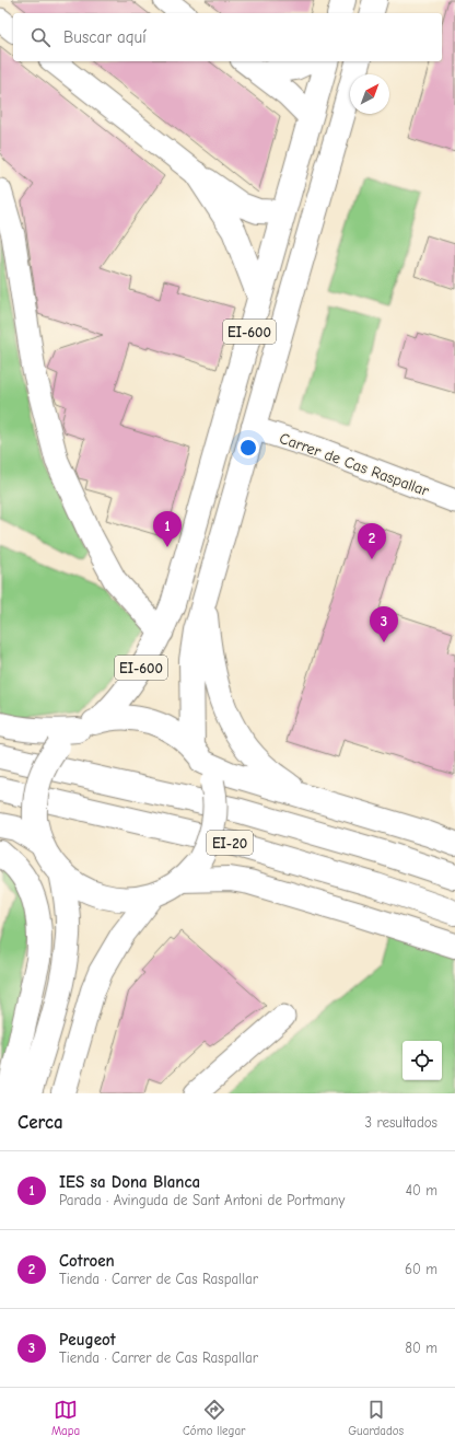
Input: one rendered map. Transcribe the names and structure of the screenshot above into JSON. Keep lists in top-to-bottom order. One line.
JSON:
{"streets":{"main road":["EI-600","EI-20"],"street":["Carrer de Cas Raspallar"]},"crossings":[["EI-600","Carrer de Cas Raspallar"]],"north":"top right","page":{"search":"Buscar aquí","pins":["1","2","3"],"heading":["Cerca","3 resultados"],"list":[{"mark":"1","name":"IES sa Dona Blanca","note":"Parada · Avinguda de Sant Antoni de Portmany","value":"40 m"},{"mark":"2","name":"Cotroen","note":"Tienda · Carrer de Cas Raspallar","value":"60 m"},{"mark":"3","name":"Peugeot","note":"Tienda · Carrer de Cas Raspallar","value":"80 m"}],"nav":["Mapa","Cómo llegar","Guardados"]}}
